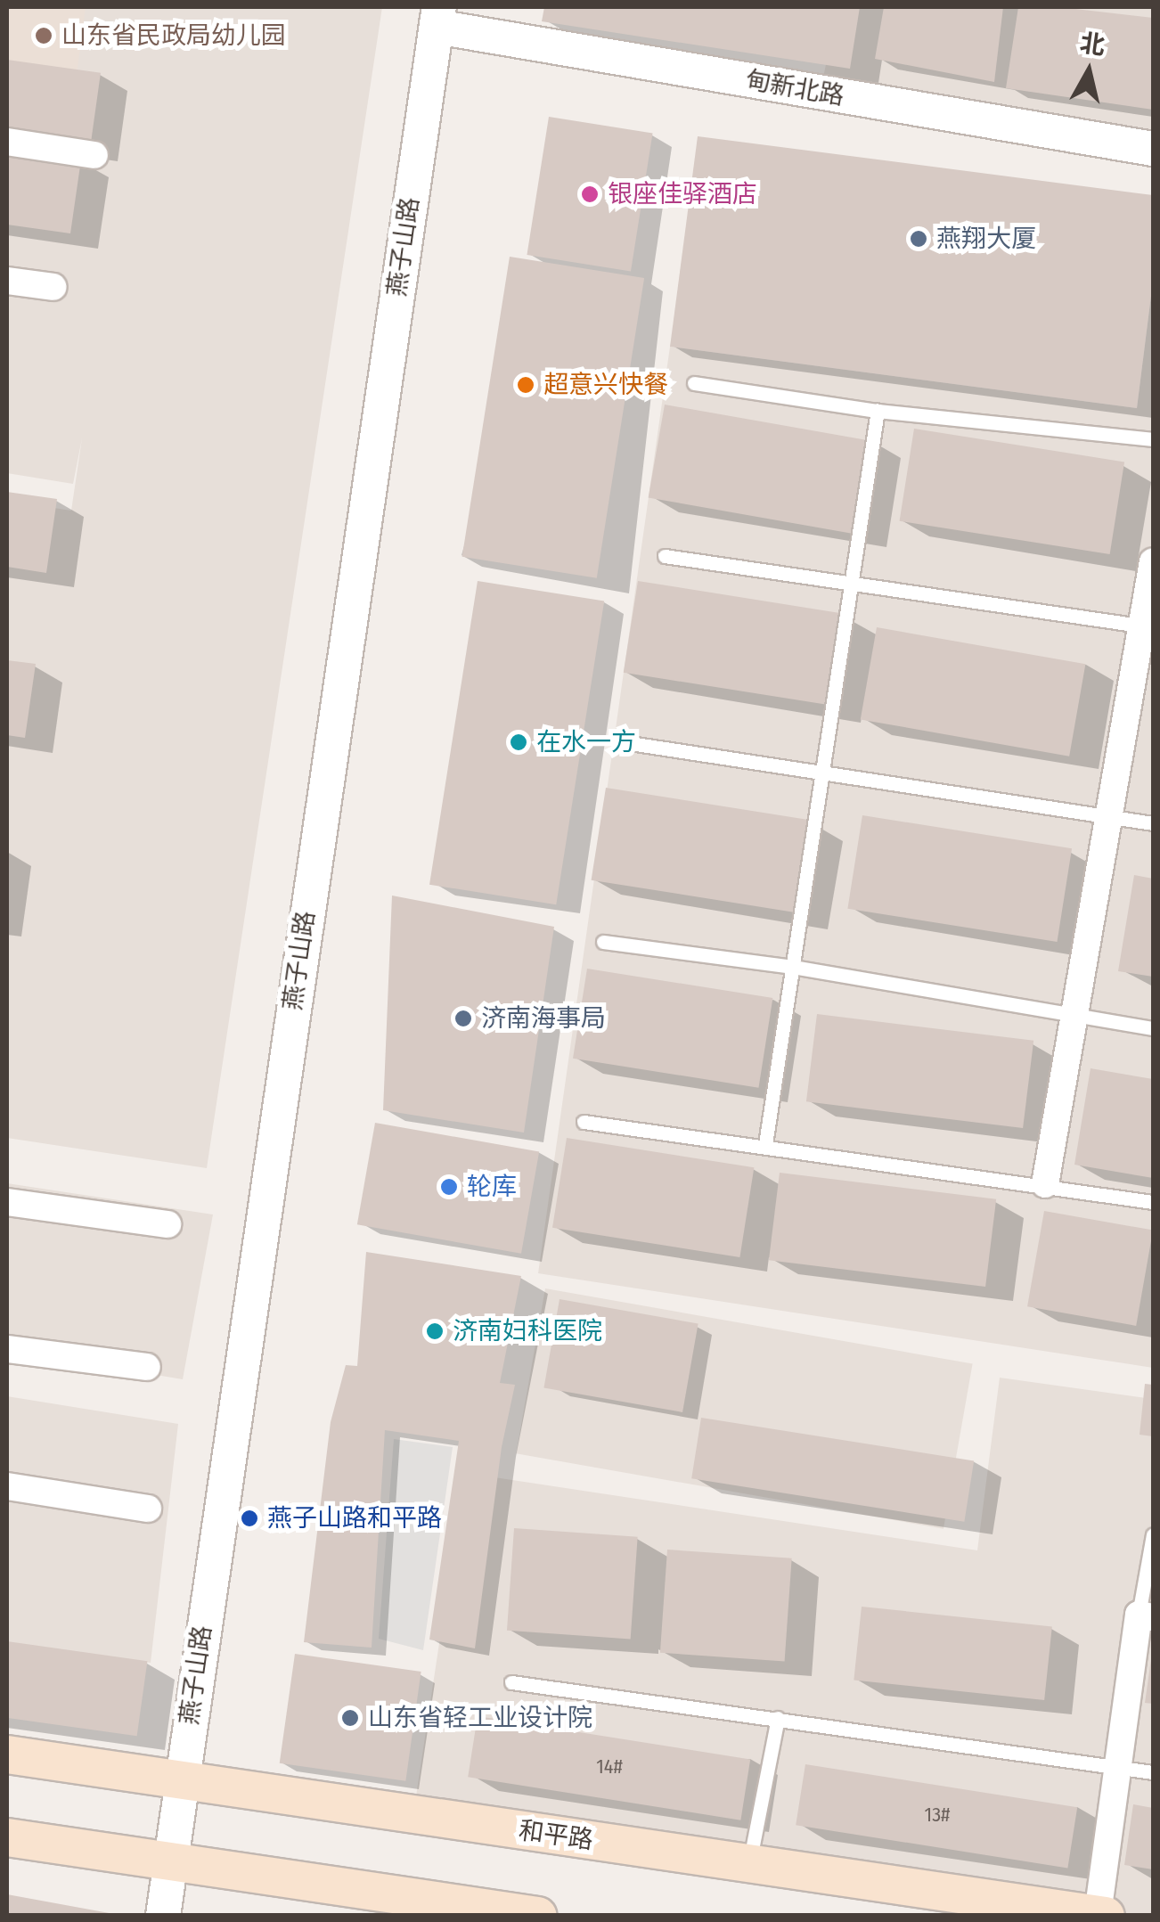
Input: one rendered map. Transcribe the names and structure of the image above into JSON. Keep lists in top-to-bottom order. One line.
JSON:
{"streets":{"main road":["和平路"],"street":["甸新北路","燕子山路"]},"crossings":[["甸新北路","燕子山路"],["燕子山路","和平路"]],"places":["山东省民政局幼儿园","银座佳驿酒店","燕翔大厦","超意兴快餐","在水一方","济南海事局","轮库","济南妇科医院","燕子山路和平路","山东省轻工业设计院"],"house_numbers":["14#","13#"],"north":"top"}
